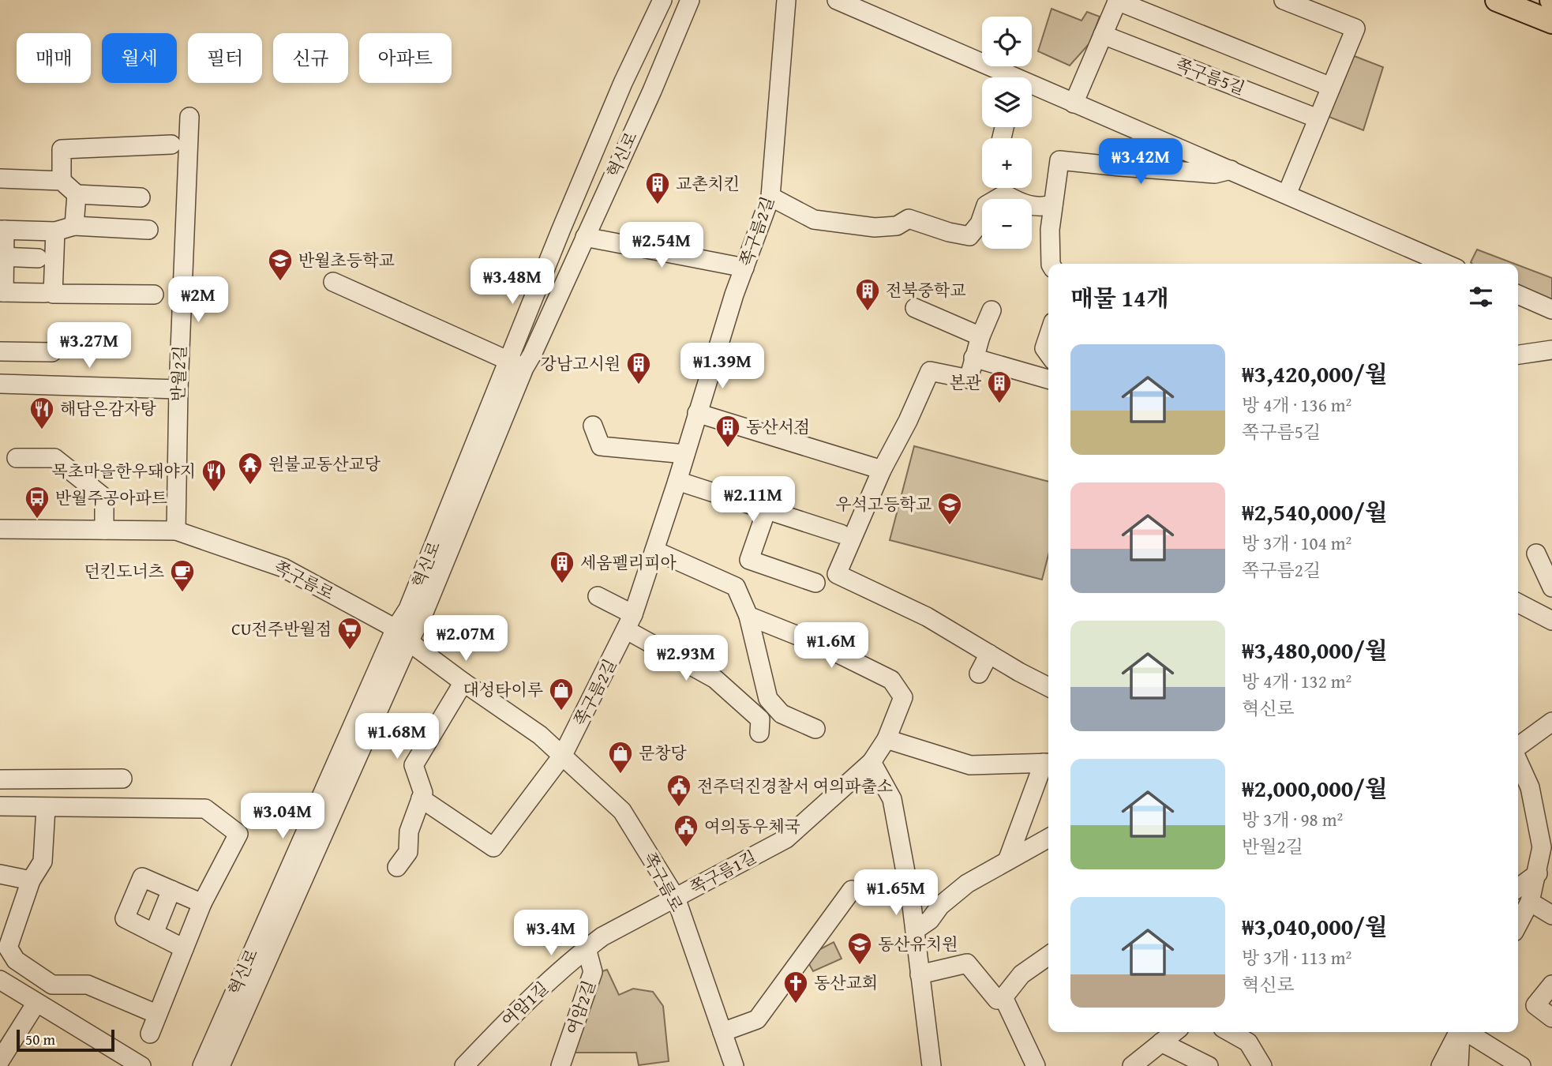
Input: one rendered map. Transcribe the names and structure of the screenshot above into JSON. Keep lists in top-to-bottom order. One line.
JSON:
{"streets":{"street":["쪽구름5길","혁신로","쪽구름2길","반월2길","쪽구름로","쪽구름1길","여암1길","여암2길"]},"crossings":[["혁신로","쪽구름로"],["쪽구름2길","쪽구름로"],["반월2길","쪽구름로"],["쪽구름로","쪽구름1길"],["쪽구름로","여암1길"],["쪽구름1길","여암1길"],["여암1길","여암2길"]],"places":{"building":["교촌치킨","전북중학교","강남고시원","본관","동산서점","세움펠리피아"],"school or university":["반월초등학교","우석고등학교","동산유치원"],"restaurant":["해담은감자탕","목초마을한우돼야지"],"temple":["원불교동산교당"],"bus stop":["반월주공아파트"],"cafe":["던킨도너츠"],"supermarket":["CU전주반월점"],"shop":["대성타이루","문창당"],"public building":["전주덕진경찰서 여의파출소","여의동우체국"],"church":["동산교회"]},"scale_bar":"50 m","page":{"map_buttons":["+","−"],"chip":["매매","월세","필터","신규","아파트"],"price":["₩3.42M","₩2.54M","₩3.48M","₩2M","₩3.27M","₩1.39M","₩2.11M","₩2.07M","₩1.6M","₩2.93M","₩1.68M","₩3.04M","₩1.65M","₩3.4M"],"heading":"매물 14개","list":[{"name":"₩3,420,000/월","note":"방 4개 · 136 m² · 쪽구름5길"},{"name":"₩2,540,000/월","note":"방 3개 · 104 m² · 쪽구름2길"},{"name":"₩3,480,000/월","note":"방 4개 · 132 m² · 혁신로"},{"name":"₩2,000,000/월","note":"방 3개 · 98 m² · 반월2길"},{"name":"₩3,040,000/월","note":"방 3개 · 113 m² · 혁신로"}],"scale":"50 m"}}
